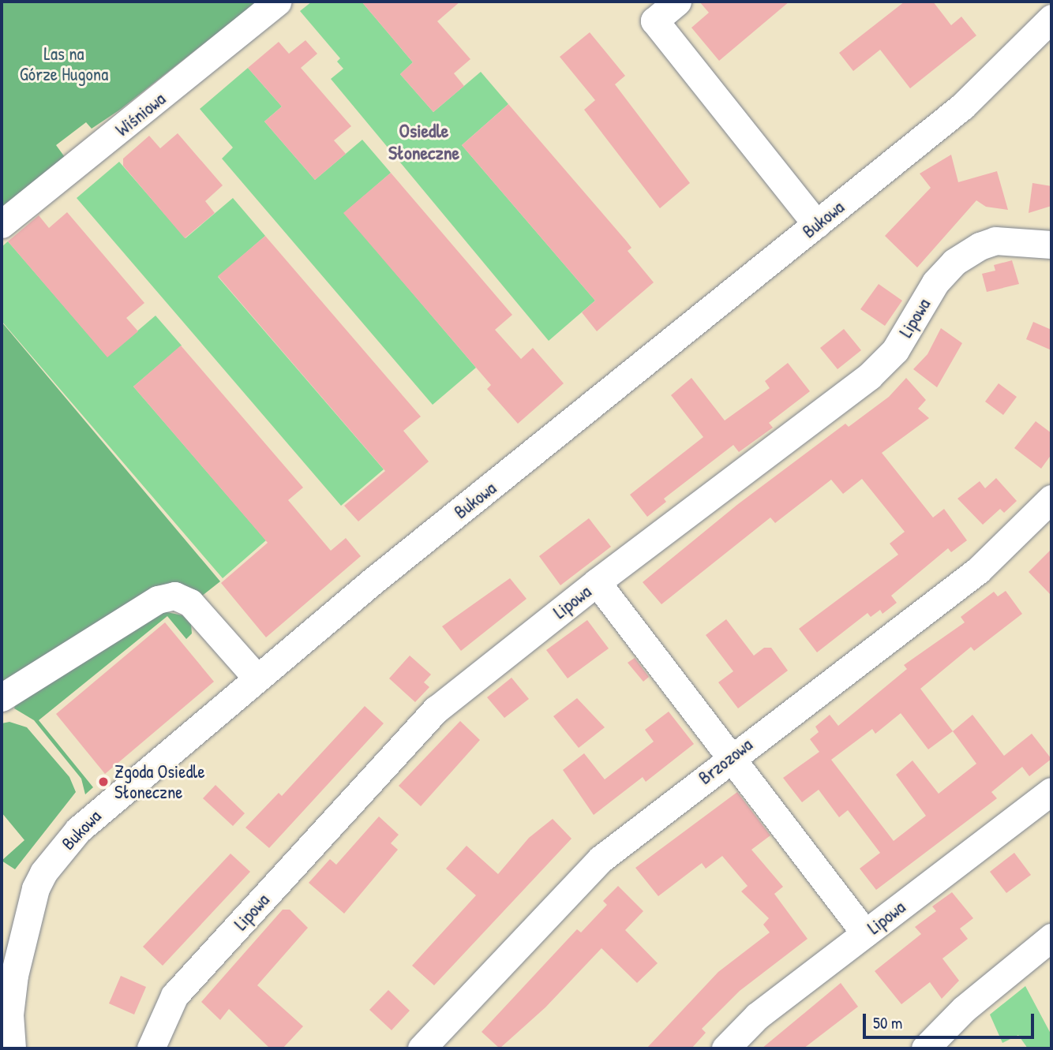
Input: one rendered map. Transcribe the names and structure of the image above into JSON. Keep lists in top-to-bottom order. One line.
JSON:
{"streets":{"street":["Wiśniowa","Bukowa","Lipowa","Brzozowa"]},"districts":["Osiedle Słoneczne"],"parks":["Las na Górze Hugona"],"places":["Zgoda Osiedle Słoneczne"],"scale_bar":"50 m"}
